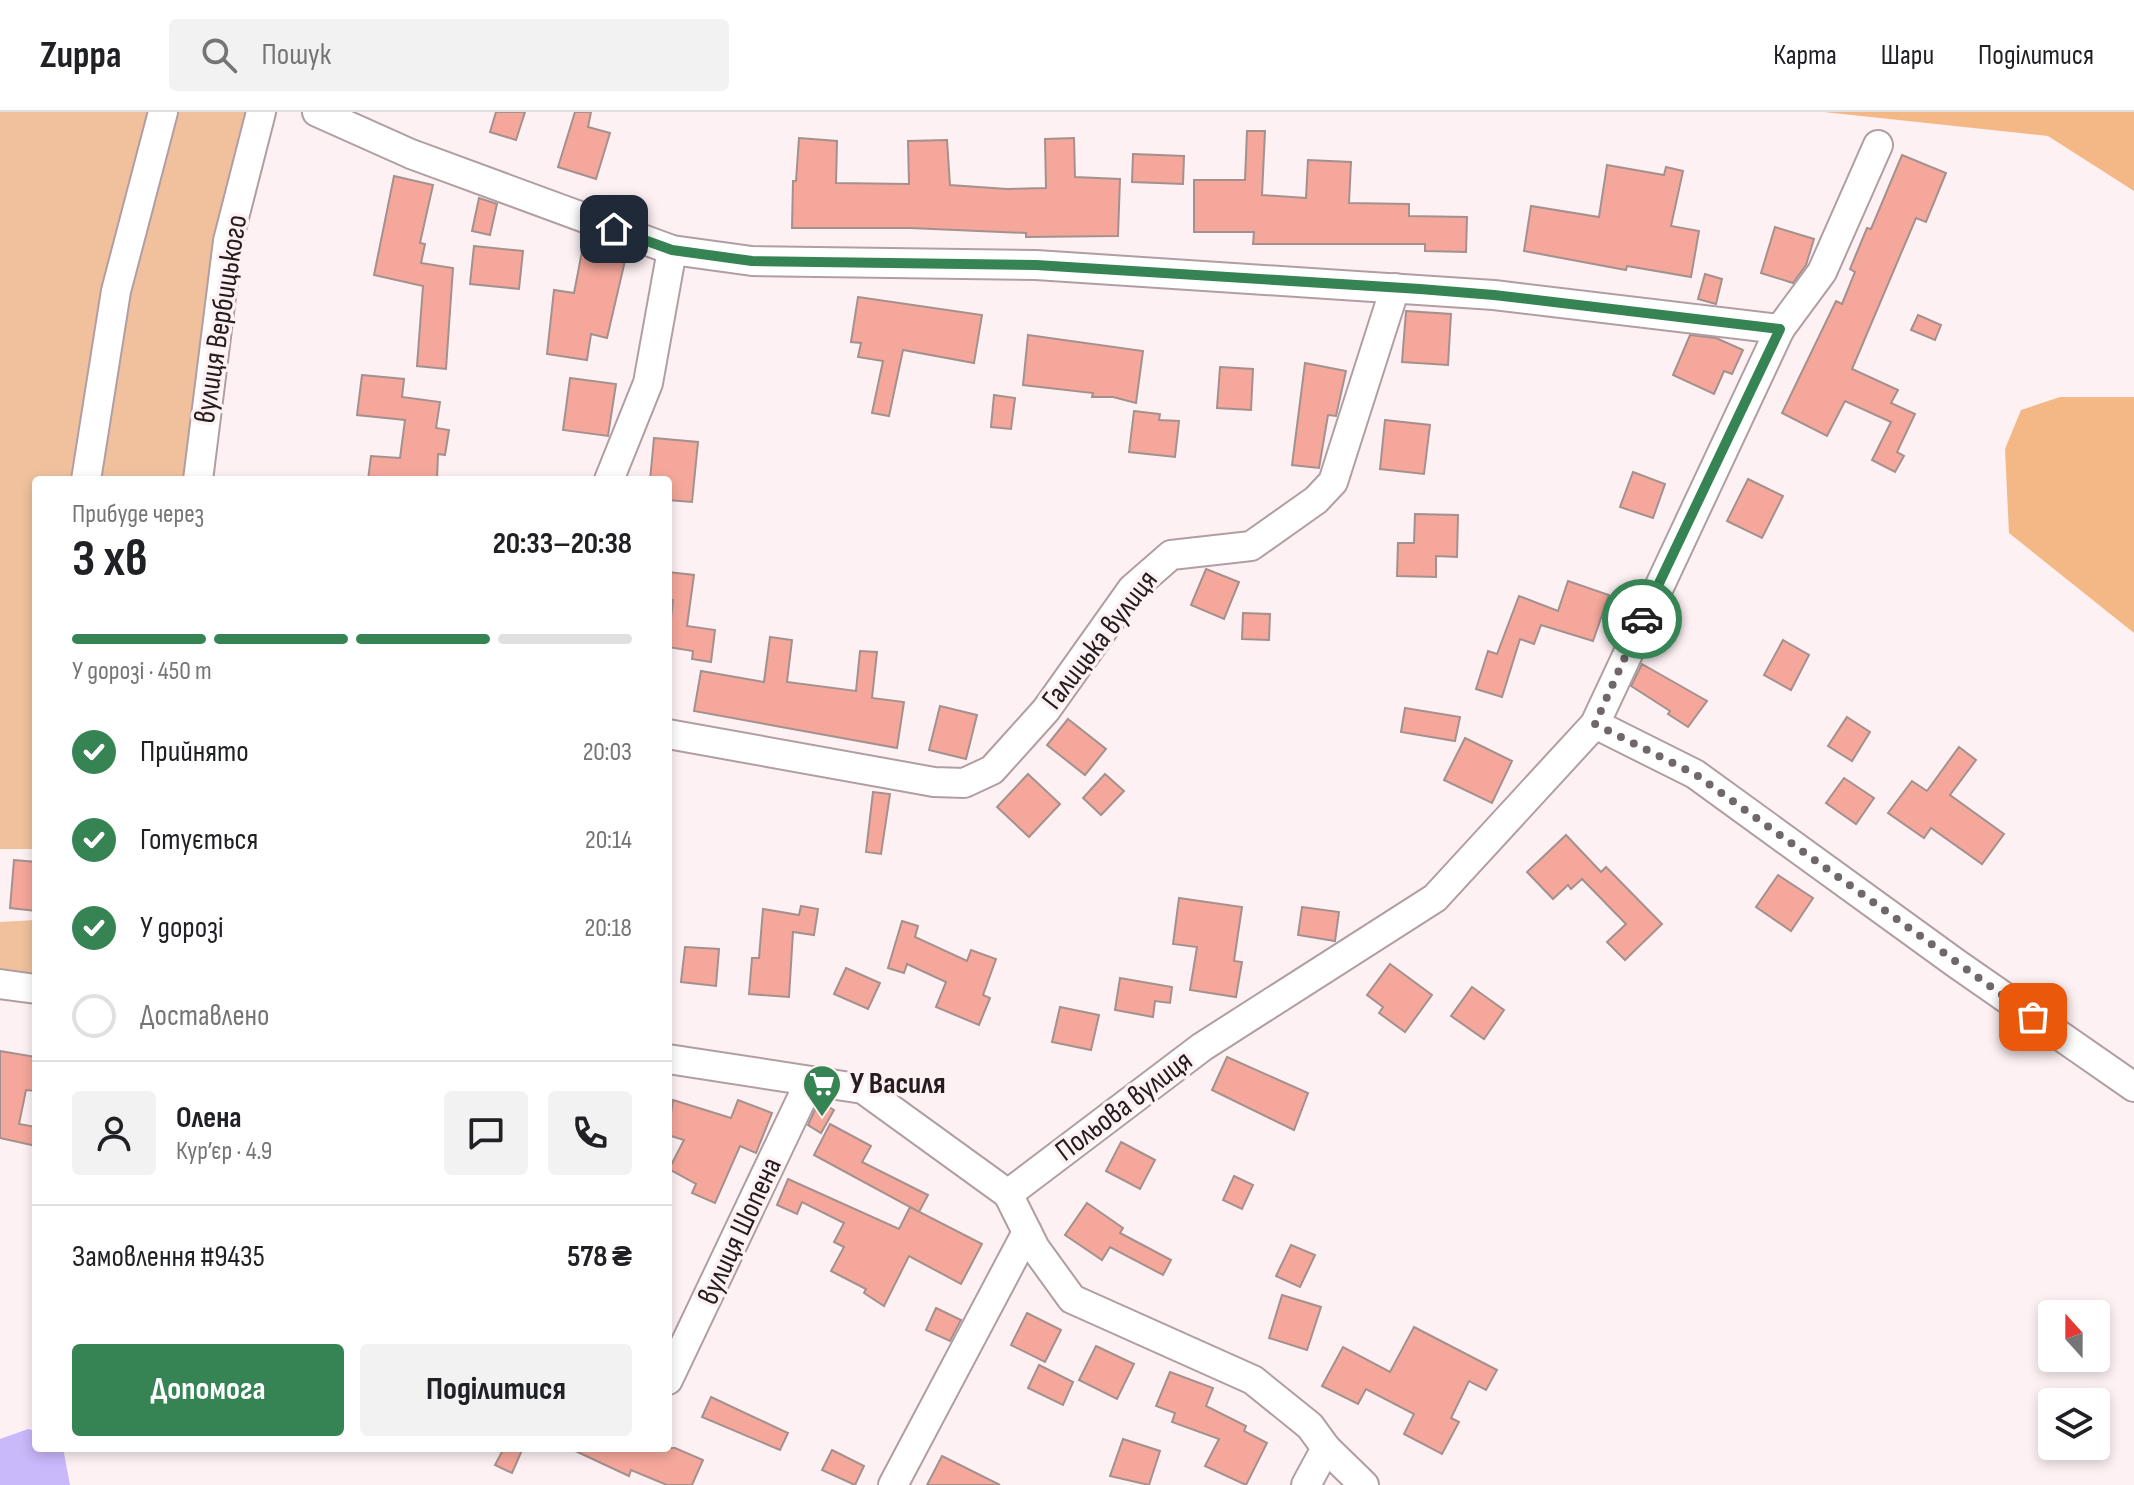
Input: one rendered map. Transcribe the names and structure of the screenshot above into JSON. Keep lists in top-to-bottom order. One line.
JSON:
{"streets":{"street":["вулиця Вербицького","Галицька вулиця","Польова вулиця","вулиця Шопена"]},"places":{"supermarket":["У Василя"]},"north":"top","page":{"header":"Zuppa","search":"Пошук","nav":["Карта","Шари","Поділитися"],"heading":["3 хв","Прибуде через","20:33–20:38"],"panel":["Олена","Кур’єр · 4.9","Замовлення #9435","578 ₴"],"bar":"У дорозі · 450 m","list":[["Прийнято","20:03"],["Готується","20:14"],["У дорозі","20:18"],"Доставлено"],"buttons":["Допомога","Поділитися"]}}
